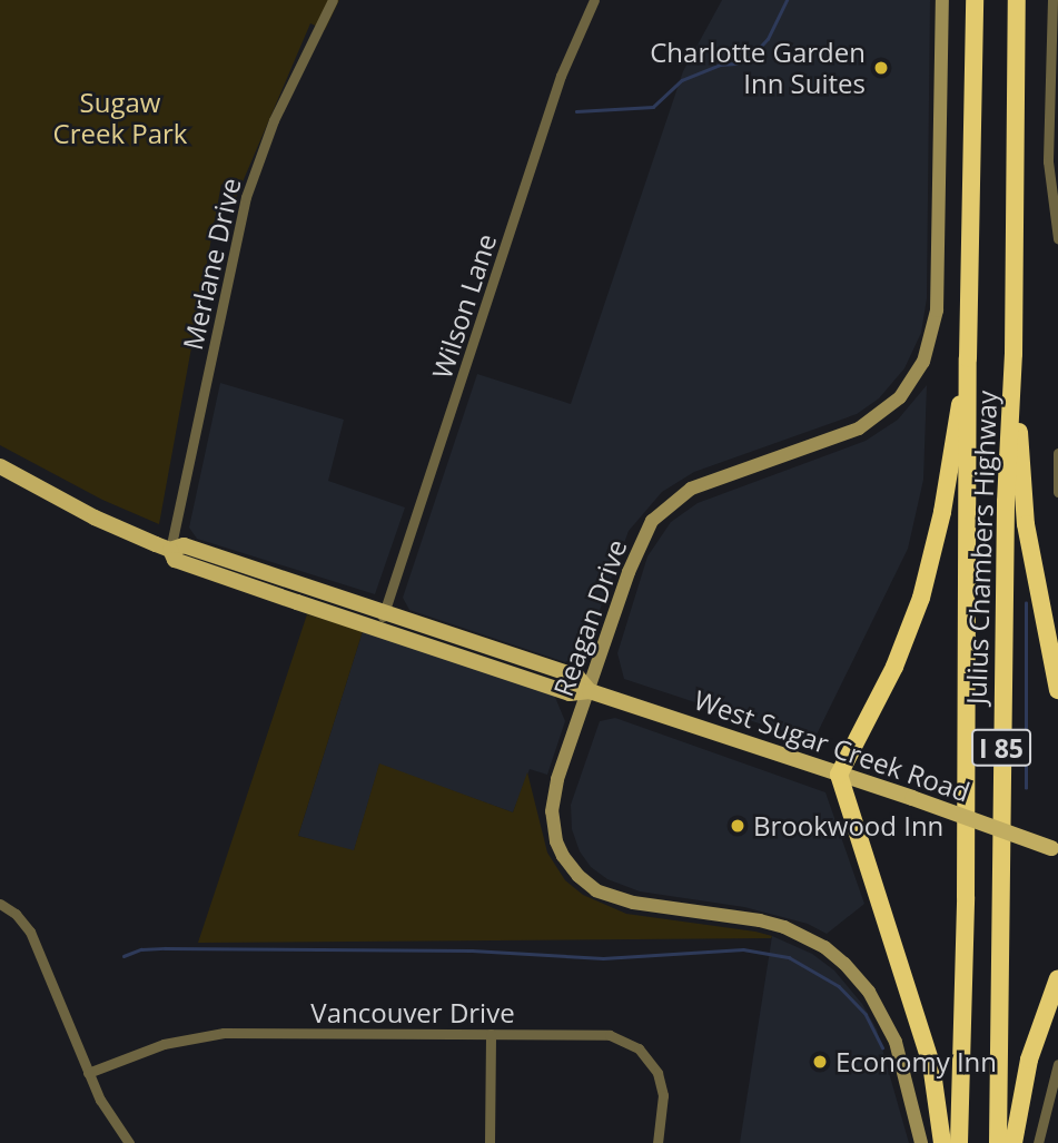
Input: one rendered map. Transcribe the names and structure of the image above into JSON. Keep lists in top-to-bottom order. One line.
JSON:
{"streets":{"highway":["Julius Chambers Highway","I 85"],"main road":["West Sugar Creek Road"],"street":["Merlane Drive","Wilson Lane","Reagan Drive","Vancouver Drive"]},"crossings":[["Merlane Drive","West Sugar Creek Road"],["Wilson Lane","West Sugar Creek Road"],["Reagan Drive","West Sugar Creek Road"]],"parks":["Sugaw Creek Park"],"places":["Charlotte Garden Inn Suites","Brookwood Inn","Economy Inn"]}
